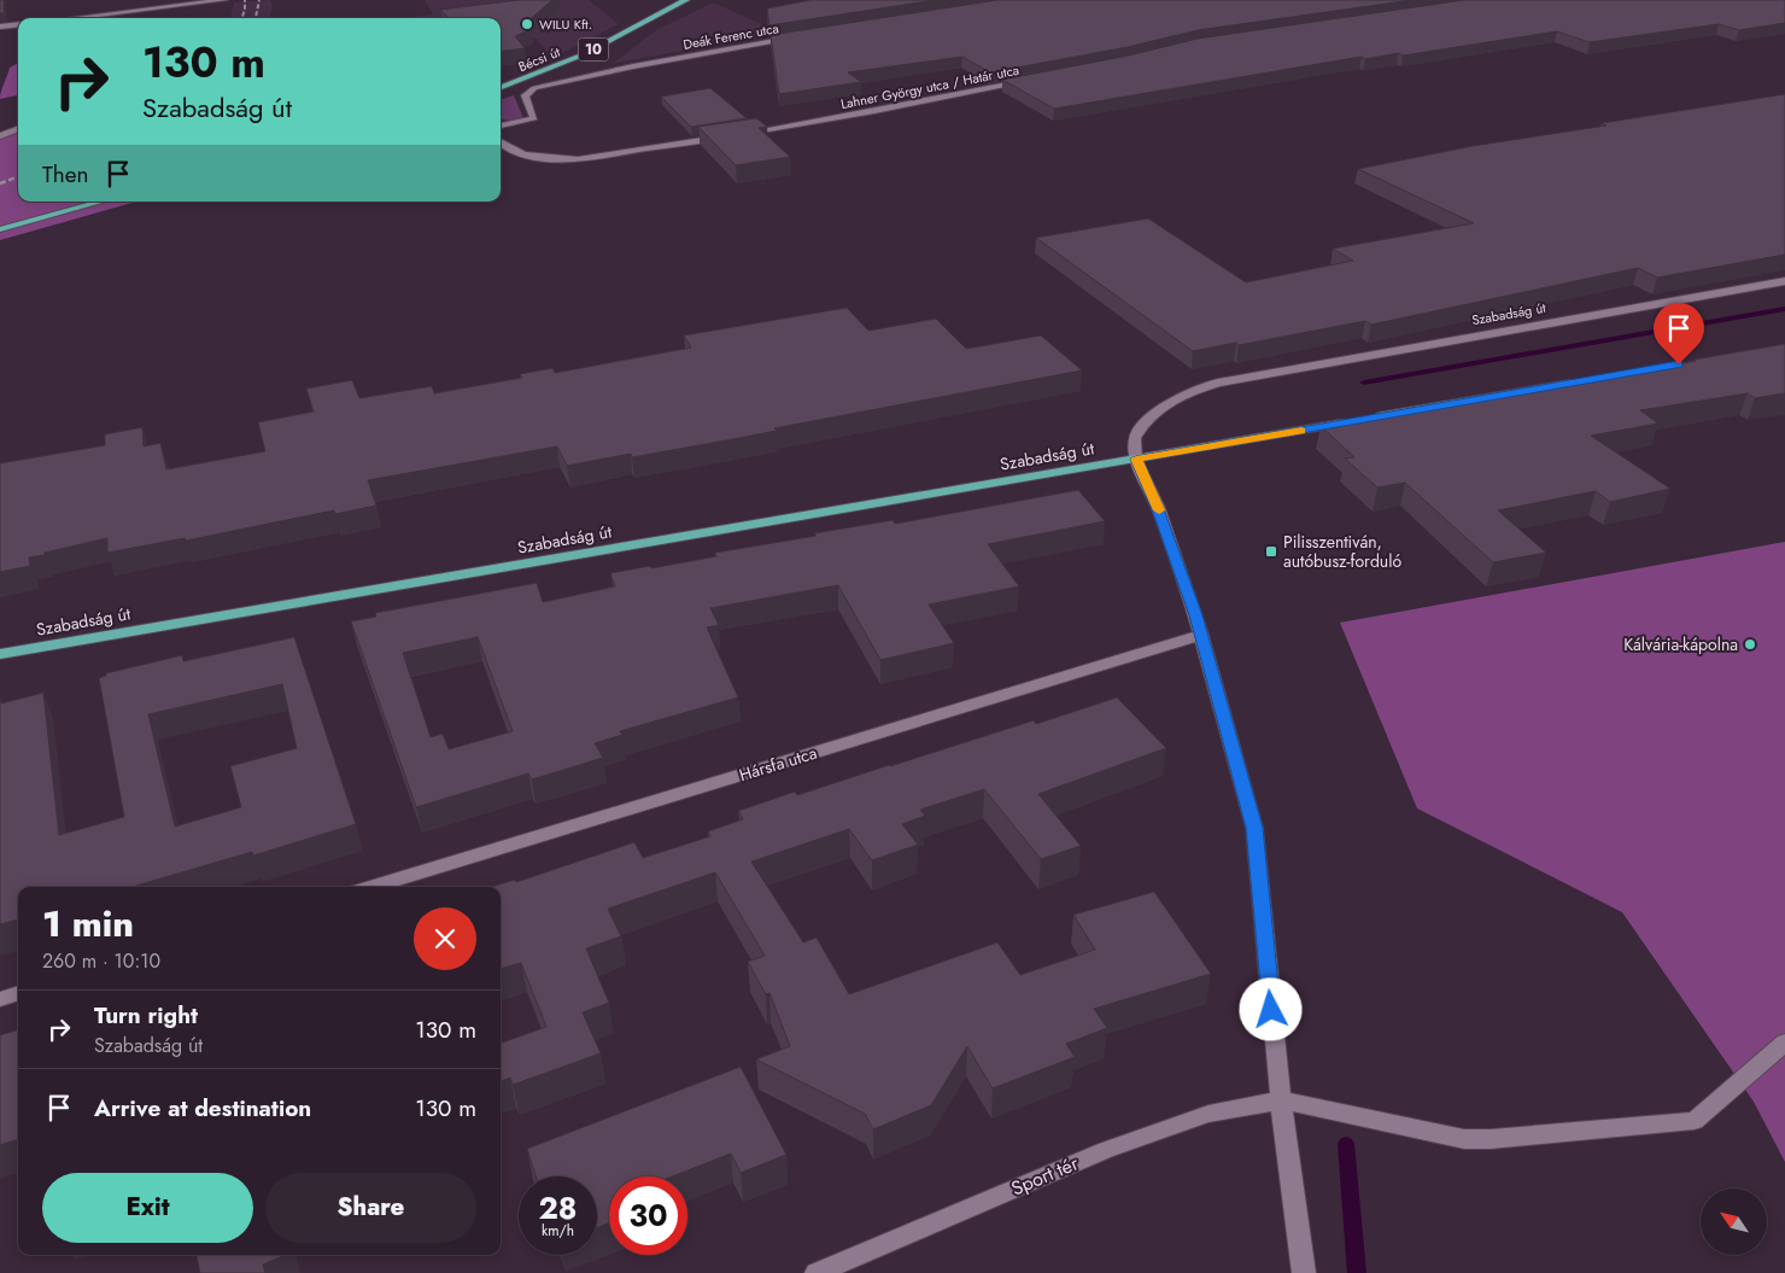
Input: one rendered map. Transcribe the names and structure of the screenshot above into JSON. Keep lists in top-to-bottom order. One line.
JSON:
{"streets":{"main road":["10","Bécsi út","Szabadság út"],"street":["Deák Ferenc utca","Lahner György utca / Határ utca","Hársfa utca","Sport tér"]},"places":{"other":["WILU Kft.","Kálvária-kápolna"],"transit":["Pilisszentiván, autóbusz-forduló"]},"north":"top left","page":{"turn":["130 m","Szabadság út"],"then":"Then","heading":["1 min","260 m · 10:10"],"list":[{"name":"Turn right","note":"Szabadság út","value":"130 m"},{"name":"Arrive at destination","value":"130 m"}],"buttons":["Exit","Share"],"speed":"28 km/h","limit":"30"}}
